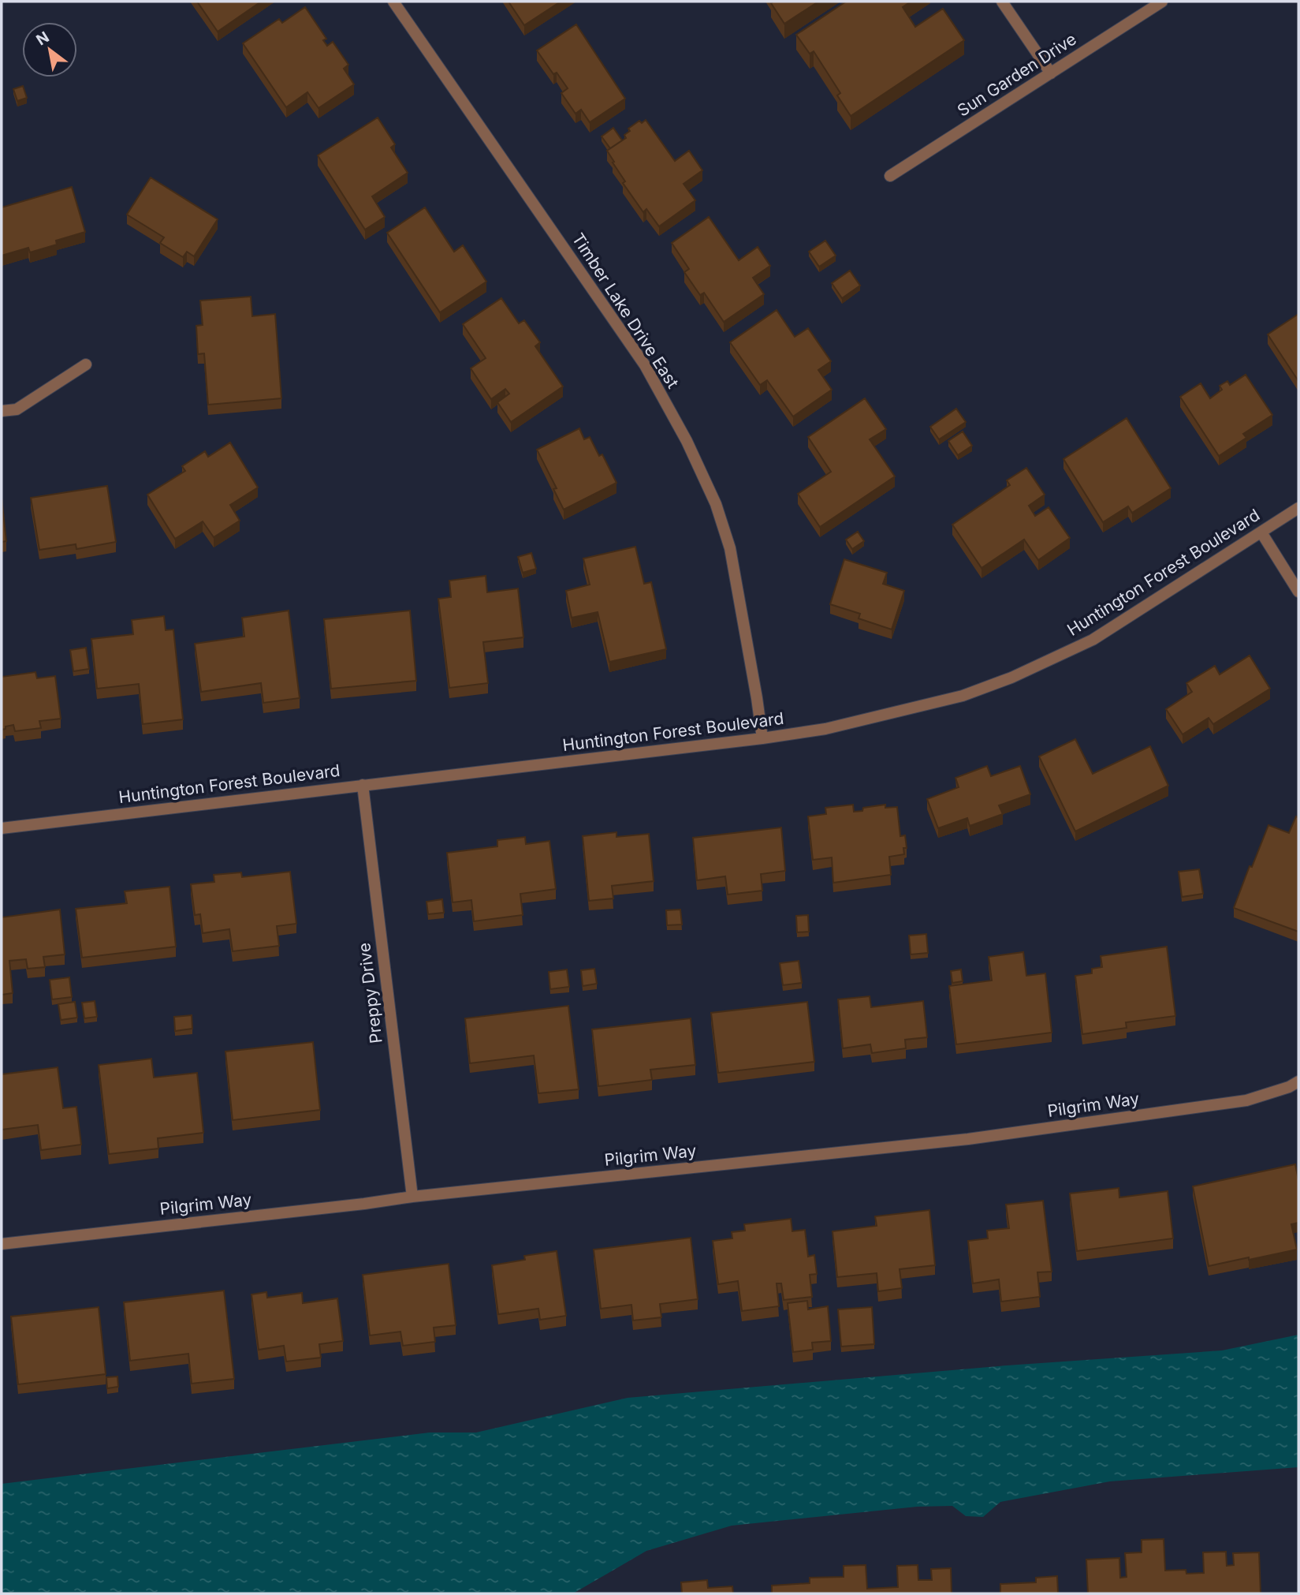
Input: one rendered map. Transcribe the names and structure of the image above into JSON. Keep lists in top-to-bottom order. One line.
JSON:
{"streets":{"street":["Sun Garden Drive","Timber Lake Drive East","Huntington Forest Boulevard","Preppy Drive","Pilgrim Way"]},"crossings":[["Timber Lake Drive East","Huntington Forest Boulevard"],["Huntington Forest Boulevard","Preppy Drive"],["Preppy Drive","Pilgrim Way"]],"north":"top left"}
